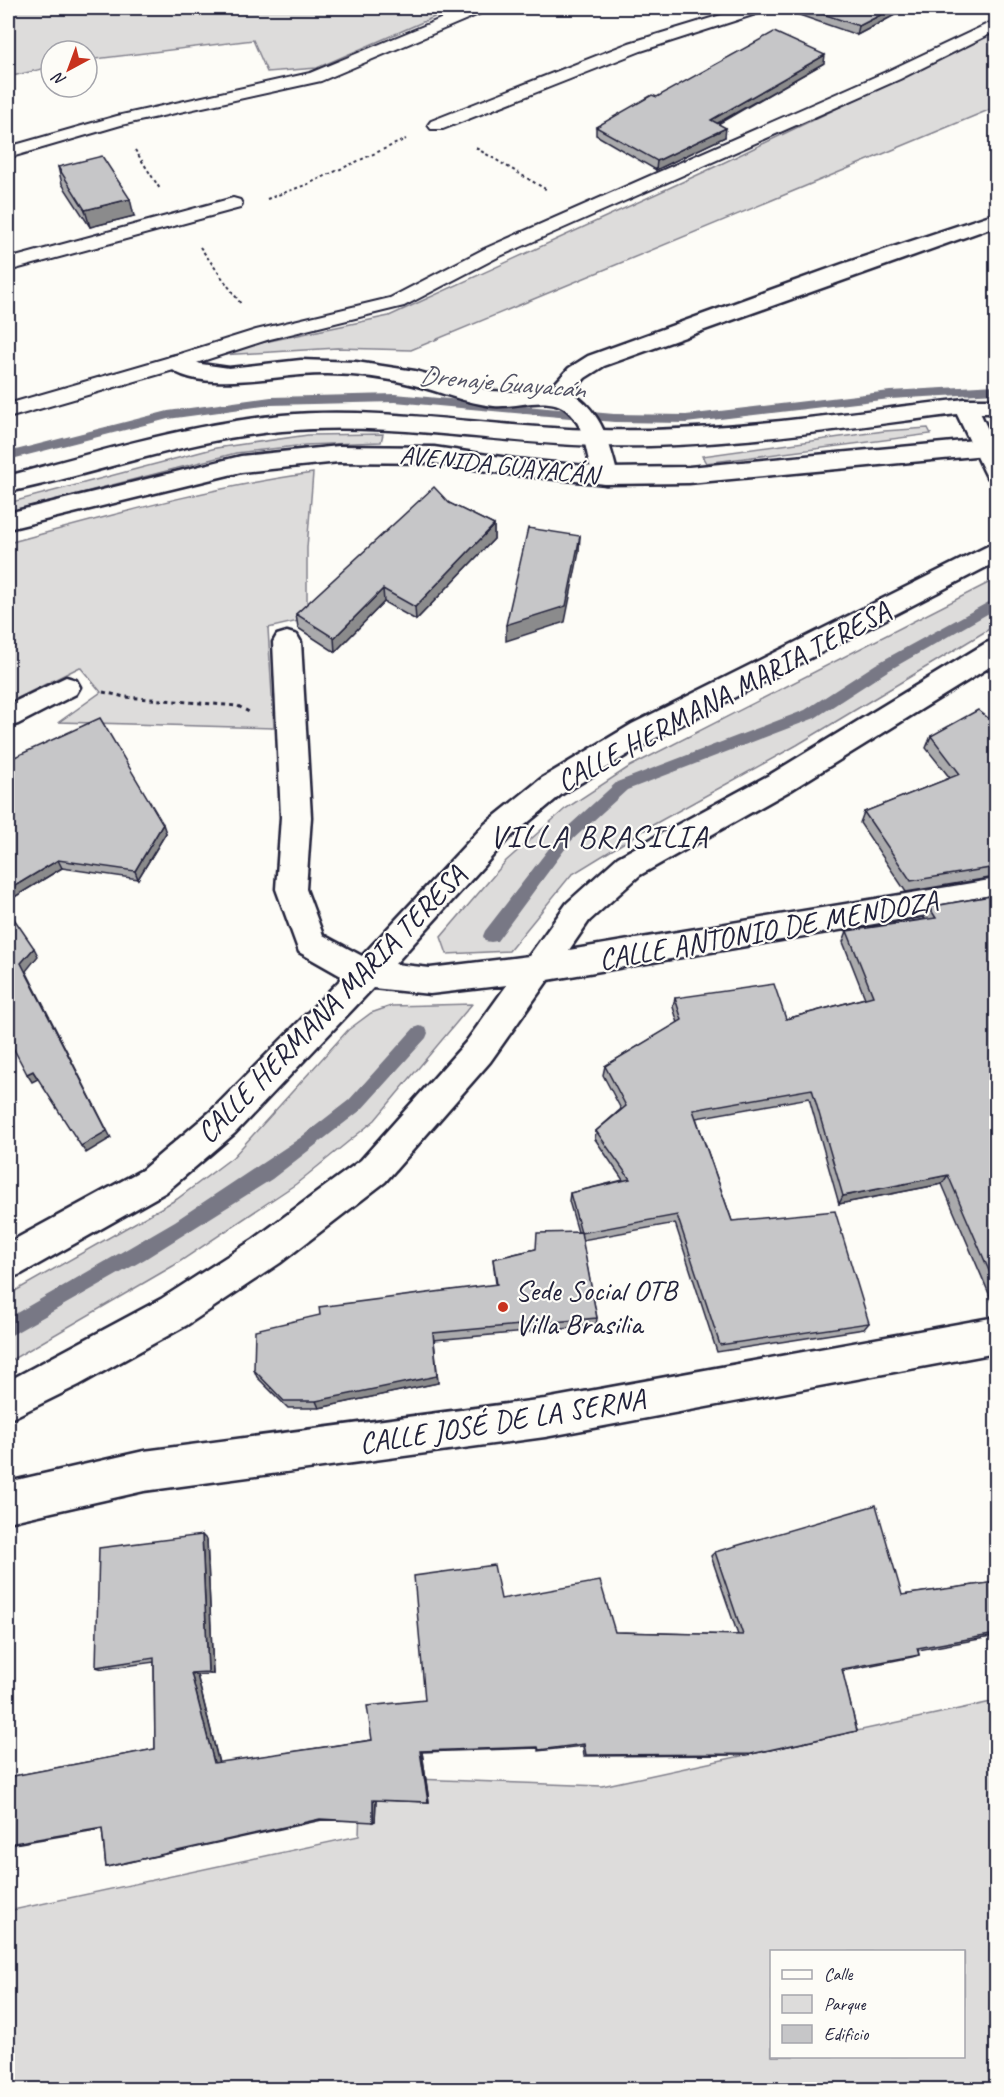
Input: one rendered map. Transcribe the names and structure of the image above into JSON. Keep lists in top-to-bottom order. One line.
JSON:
{"streets":{"street":["AVENIDA GUAYACÁN","CALLE HERMANA MARIA TERESA","CALLE ANTONIO DE MENDOZA","CALLE JOSÉ DE LA SERNA"]},"crossings":[["CALLE HERMANA MARIA TERESA","CALLE ANTONIO DE MENDOZA"]],"districts":["VILLA BRASILIA"],"water":["Drenaje Guayacán"],"places":["Sede Social OTB Villa Brasilia"],"legend":["Calle","Parque","Edificio"],"north":"bottom left"}
